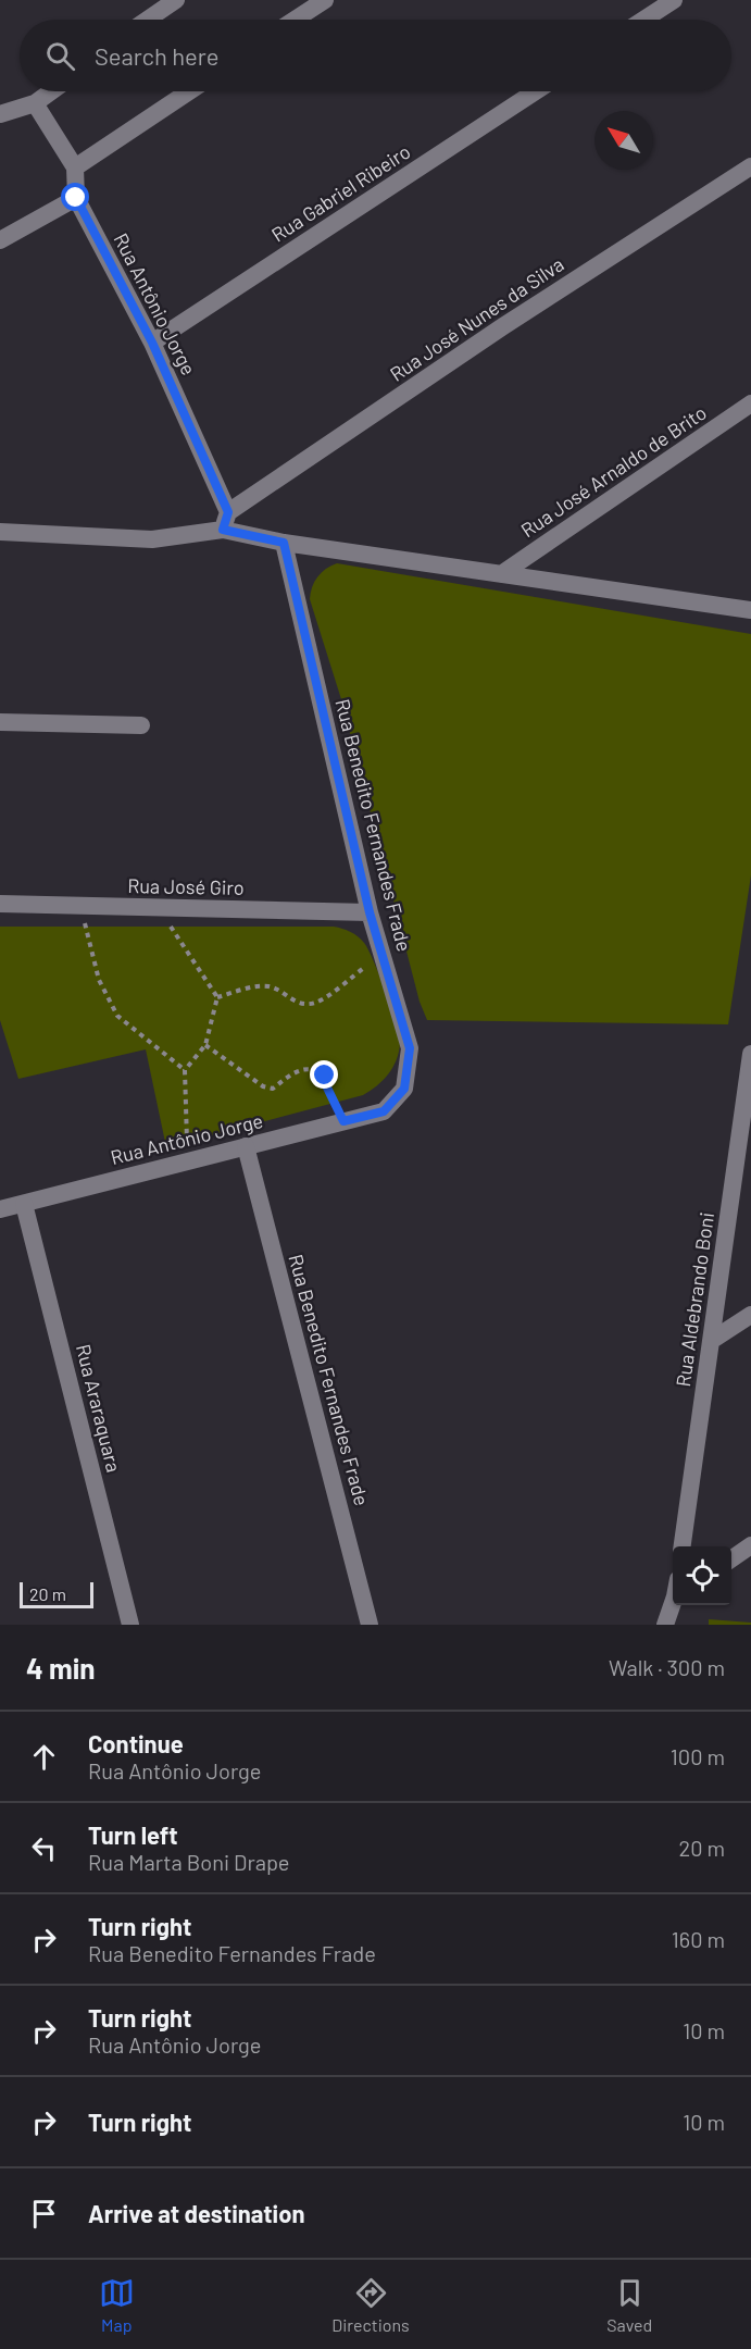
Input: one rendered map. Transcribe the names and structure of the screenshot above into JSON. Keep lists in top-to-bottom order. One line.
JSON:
{"streets":{"street":["Rua Gabriel Ribeiro","Rua Antônio Jorge","Rua José Nunes da Silva","Rua José Arnaldo de Brito","Rua Benedito Fernandes Frade","Rua José Giro","Rua Aldebrando Boni","Rua Araraquara"]},"crossings":[["Rua Gabriel Ribeiro","Rua Antônio Jorge"],["Rua Antônio Jorge","Rua José Nunes da Silva"],["Rua Antônio Jorge","Rua Benedito Fernandes Frade"],["Rua Antônio Jorge","Rua Araraquara"],["Rua Benedito Fernandes Frade","Rua José Giro"]],"scale_bar":"20 m","north":"top left","page":{"search":"Search here","scale":"20 m","heading":["4 min","Walk · 300 m"],"list":[["Continue","Rua Antônio Jorge","100 m"],["Turn left","Rua Marta Boni Drape","20 m"],["Turn right","Rua Benedito Fernandes Frade","160 m"],["Turn right","Rua Antônio Jorge","10 m"],["Turn right","10 m"],"Arrive at destination"],"nav":["Map","Directions","Saved"]}}
